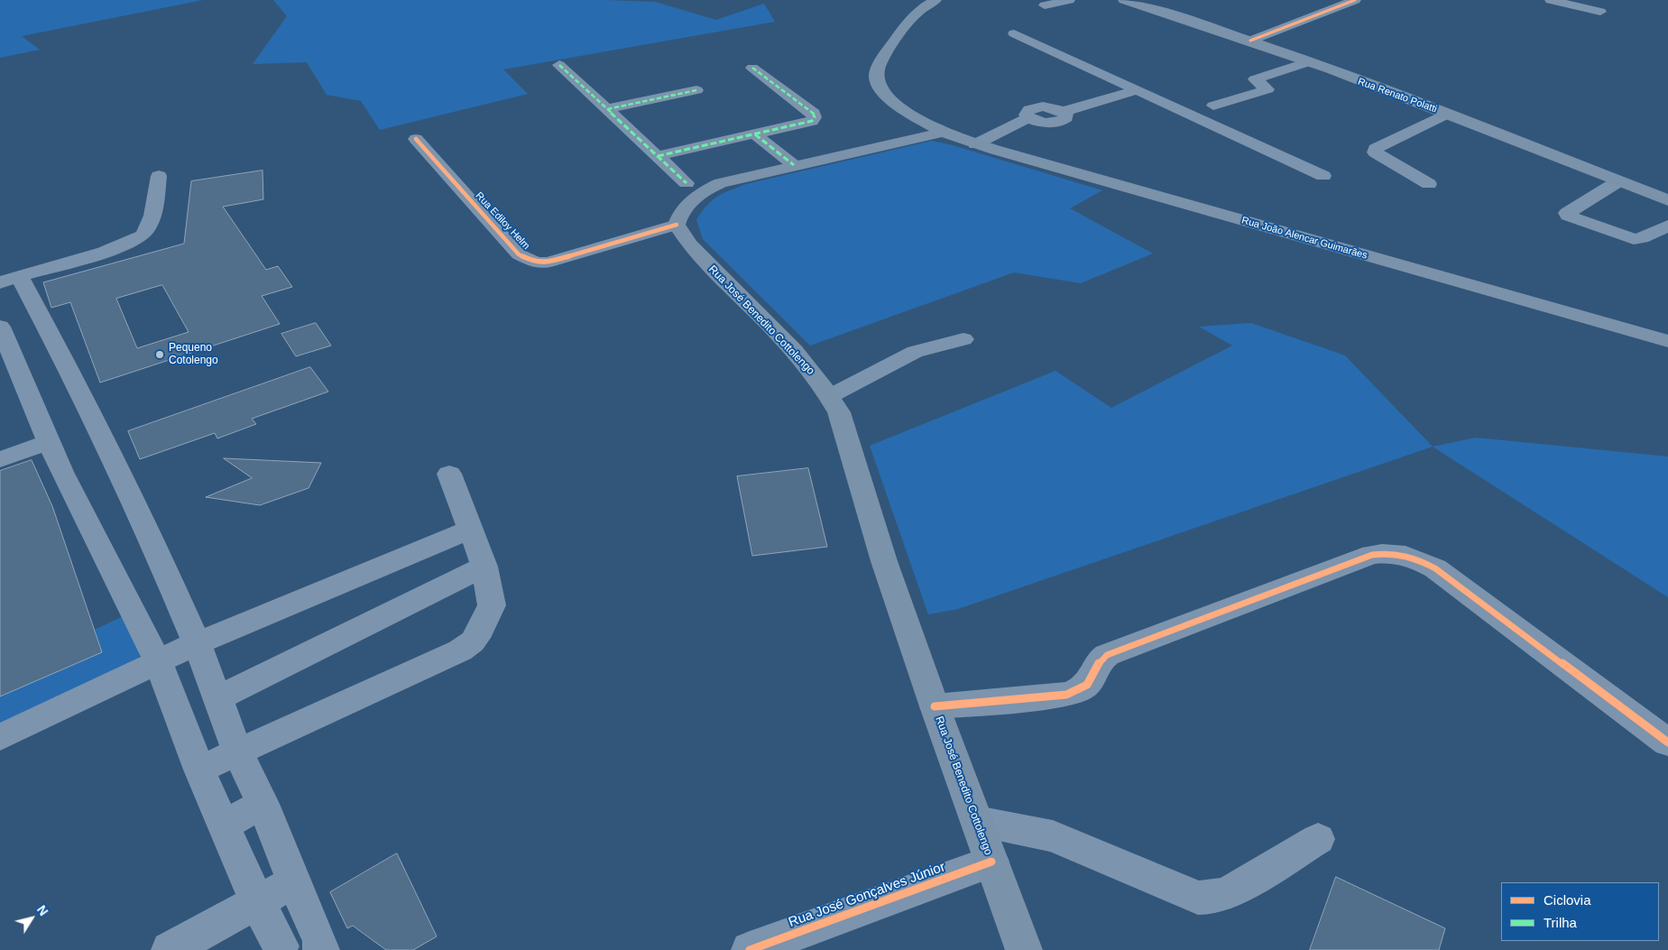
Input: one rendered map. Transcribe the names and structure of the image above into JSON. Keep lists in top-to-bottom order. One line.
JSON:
{"streets":{"main road":["Rua Renato Polatti","Rua João Alencar Guimarães","Rua José Benedito Cottolengo"],"street":["Rua Ediloy Helm","Rua José Gonçalves Júnior"]},"crossings":[["Rua Ediloy Helm","Rua José Benedito Cottolengo"],["Rua José Benedito Cottolengo","Rua José Gonçalves Júnior"]],"places":["Pequeno Cotolengo"],"legend":["Ciclovia","Trilha"],"north":"top right"}
